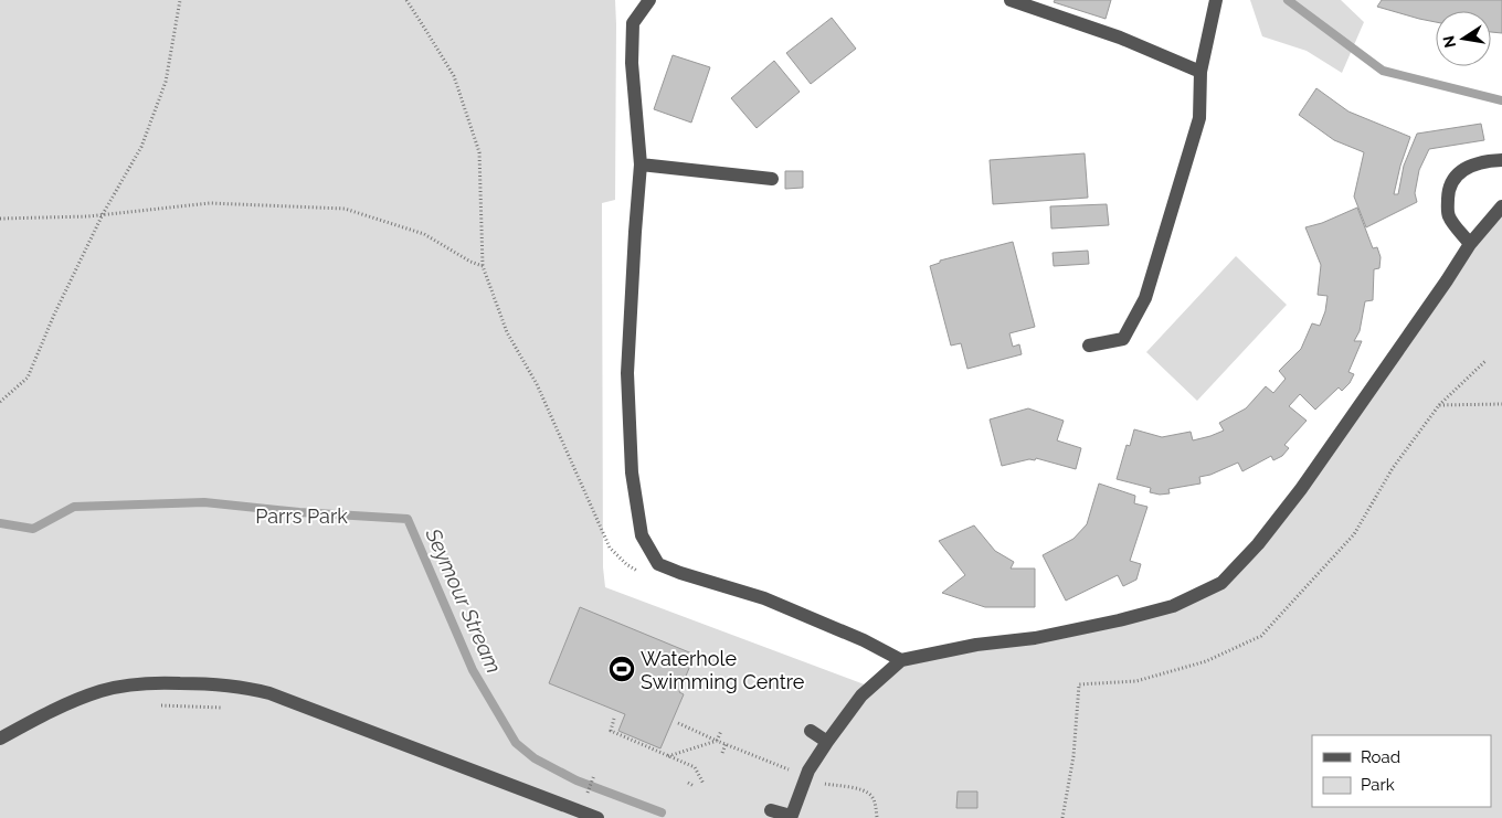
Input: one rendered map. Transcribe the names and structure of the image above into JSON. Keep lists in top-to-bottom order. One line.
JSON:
{"water":["Seymour Stream"],"parks":["Parrs Park"],"places":{"sports":["Waterhole Swimming Centre"]},"legend":["Road","Park"],"north":"left"}
